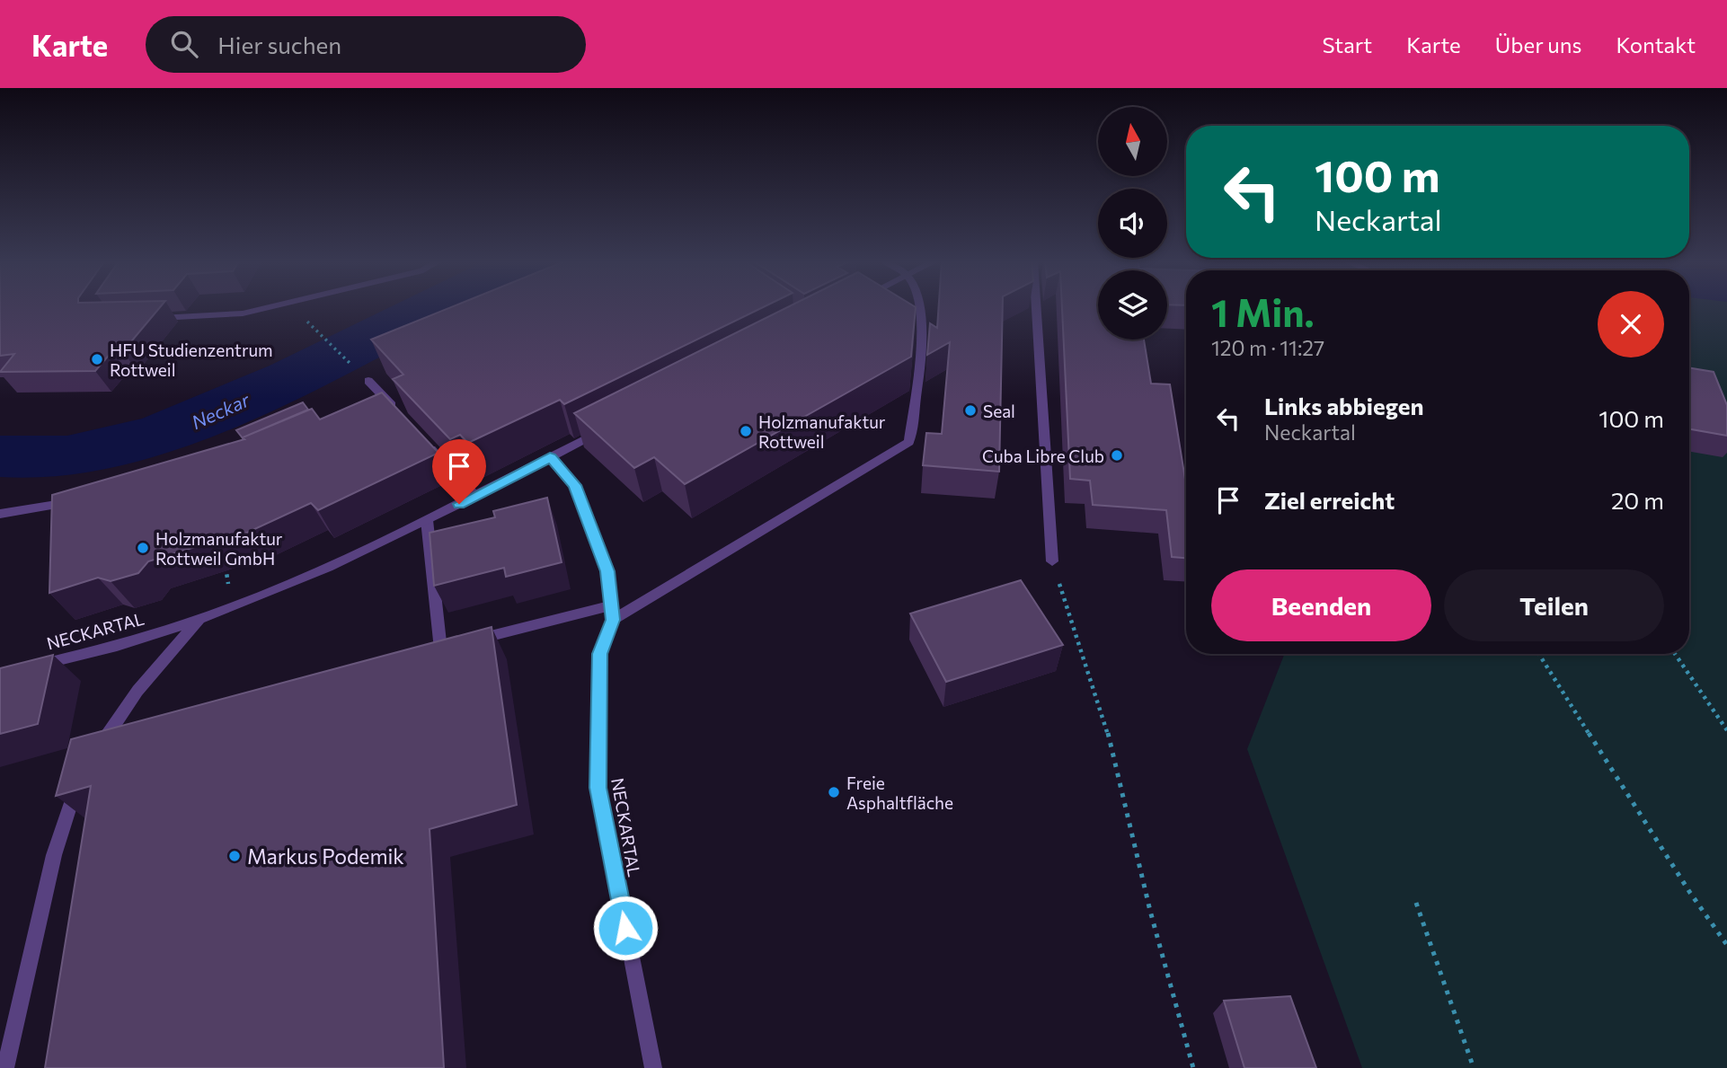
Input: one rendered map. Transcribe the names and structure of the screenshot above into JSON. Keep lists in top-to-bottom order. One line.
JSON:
{"streets":{"street":["NECKARTAL"]},"water":["Neckar"],"places":["HFU Studienzentrum Rottweil","Seal","Holzmanufaktur Rottweil","Cuba Libre Club","Holzmanufaktur Rottweil GmbH","Freie Asphaltfläche","Markus Podemik"],"north":"top","page":{"header":"Karte","search":"Hier suchen","nav":["Start","Karte","Über uns","Kontakt"],"turn":["100 m","Neckartal"],"heading":["1 Min.","120 m · 11:27"],"list":[{"name":"Links abbiegen","note":"Neckartal","value":"100 m"},{"name":"Ziel erreicht","value":"20 m"}],"buttons":["Beenden","Teilen"]}}
